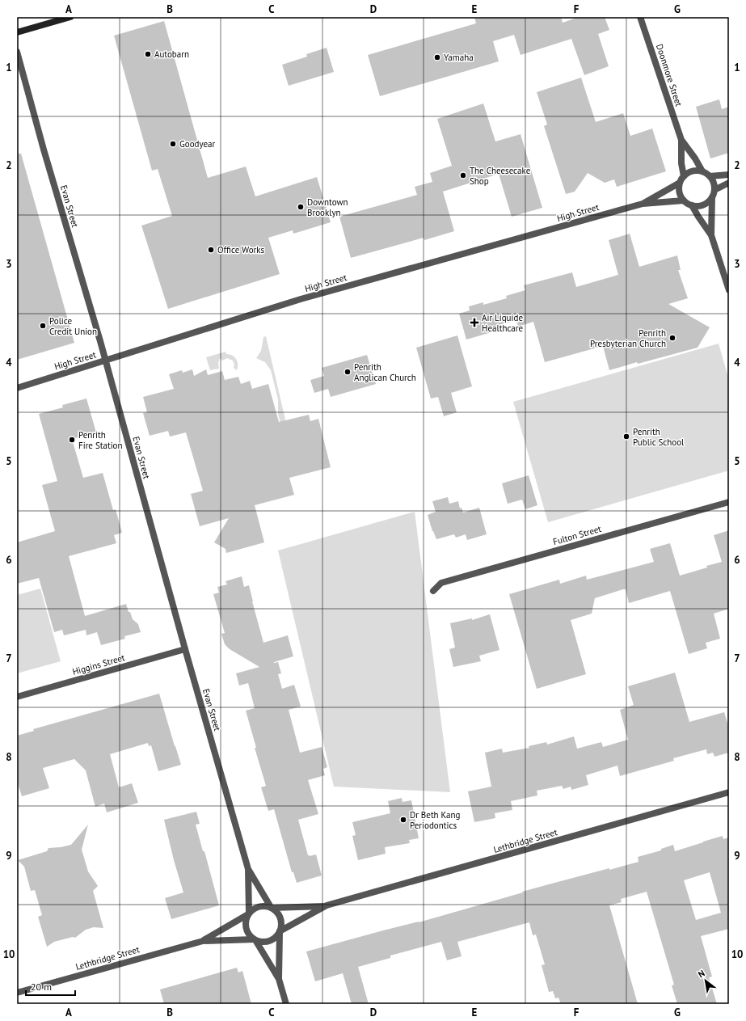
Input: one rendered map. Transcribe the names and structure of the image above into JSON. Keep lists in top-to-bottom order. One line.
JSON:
{"streets":{"street":["Doonmore Street","Evan Street","High Street","Fulton Street","Higgins Street","Lethbridge Street"]},"crossings":[["Doonmore Street","High Street"],["Evan Street","High Street"],["Evan Street","Higgins Street"],["Evan Street","Lethbridge Street"]],"places":{"other":["Autobarn","Yamaha","Goodyear","The Cheesecake Shop","Downtown Brooklyn","Office Works","Police Credit Union","Penrith Presbyterian Church","Penrith Anglican Church","Penrith Public School","Penrith Fire Station","Dr Beth Kang Periodontics"],"health":["Air Liquide Healthcare"]},"scale_bar":"20 m","north":"top left","grid":{"columns":["A","B","C","D","E","F","G"],"rows":["1","2","3","4","5","6","7","8","9","10"]}}
